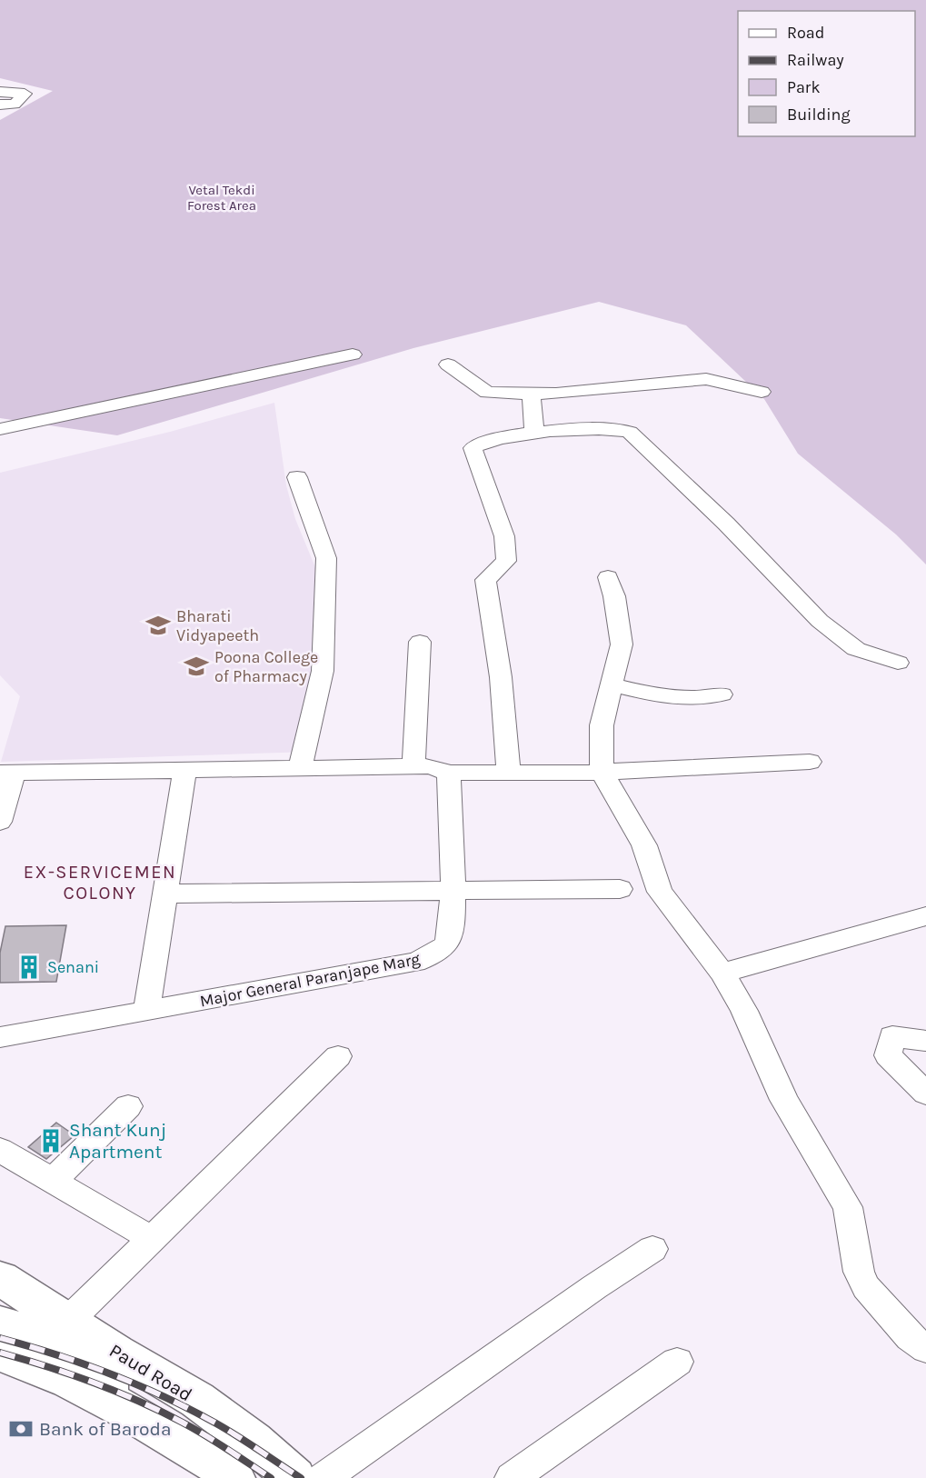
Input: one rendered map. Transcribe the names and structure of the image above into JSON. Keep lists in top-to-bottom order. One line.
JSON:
{"streets":{"main road":["Paud Road"],"street":["Major General Paranjape Marg"]},"districts":["EX-SERVICEMEN COLONY"],"parks":["Vetal Tekdi Forest Area"],"places":{"school or university":["Bharati Vidyapeeth","Poona College of Pharmacy"],"building":["Senani","Shant Kunj Apartment"],"bank":["Bank of Baroda"]},"legend":["Road","Railway","Park","Building"]}
